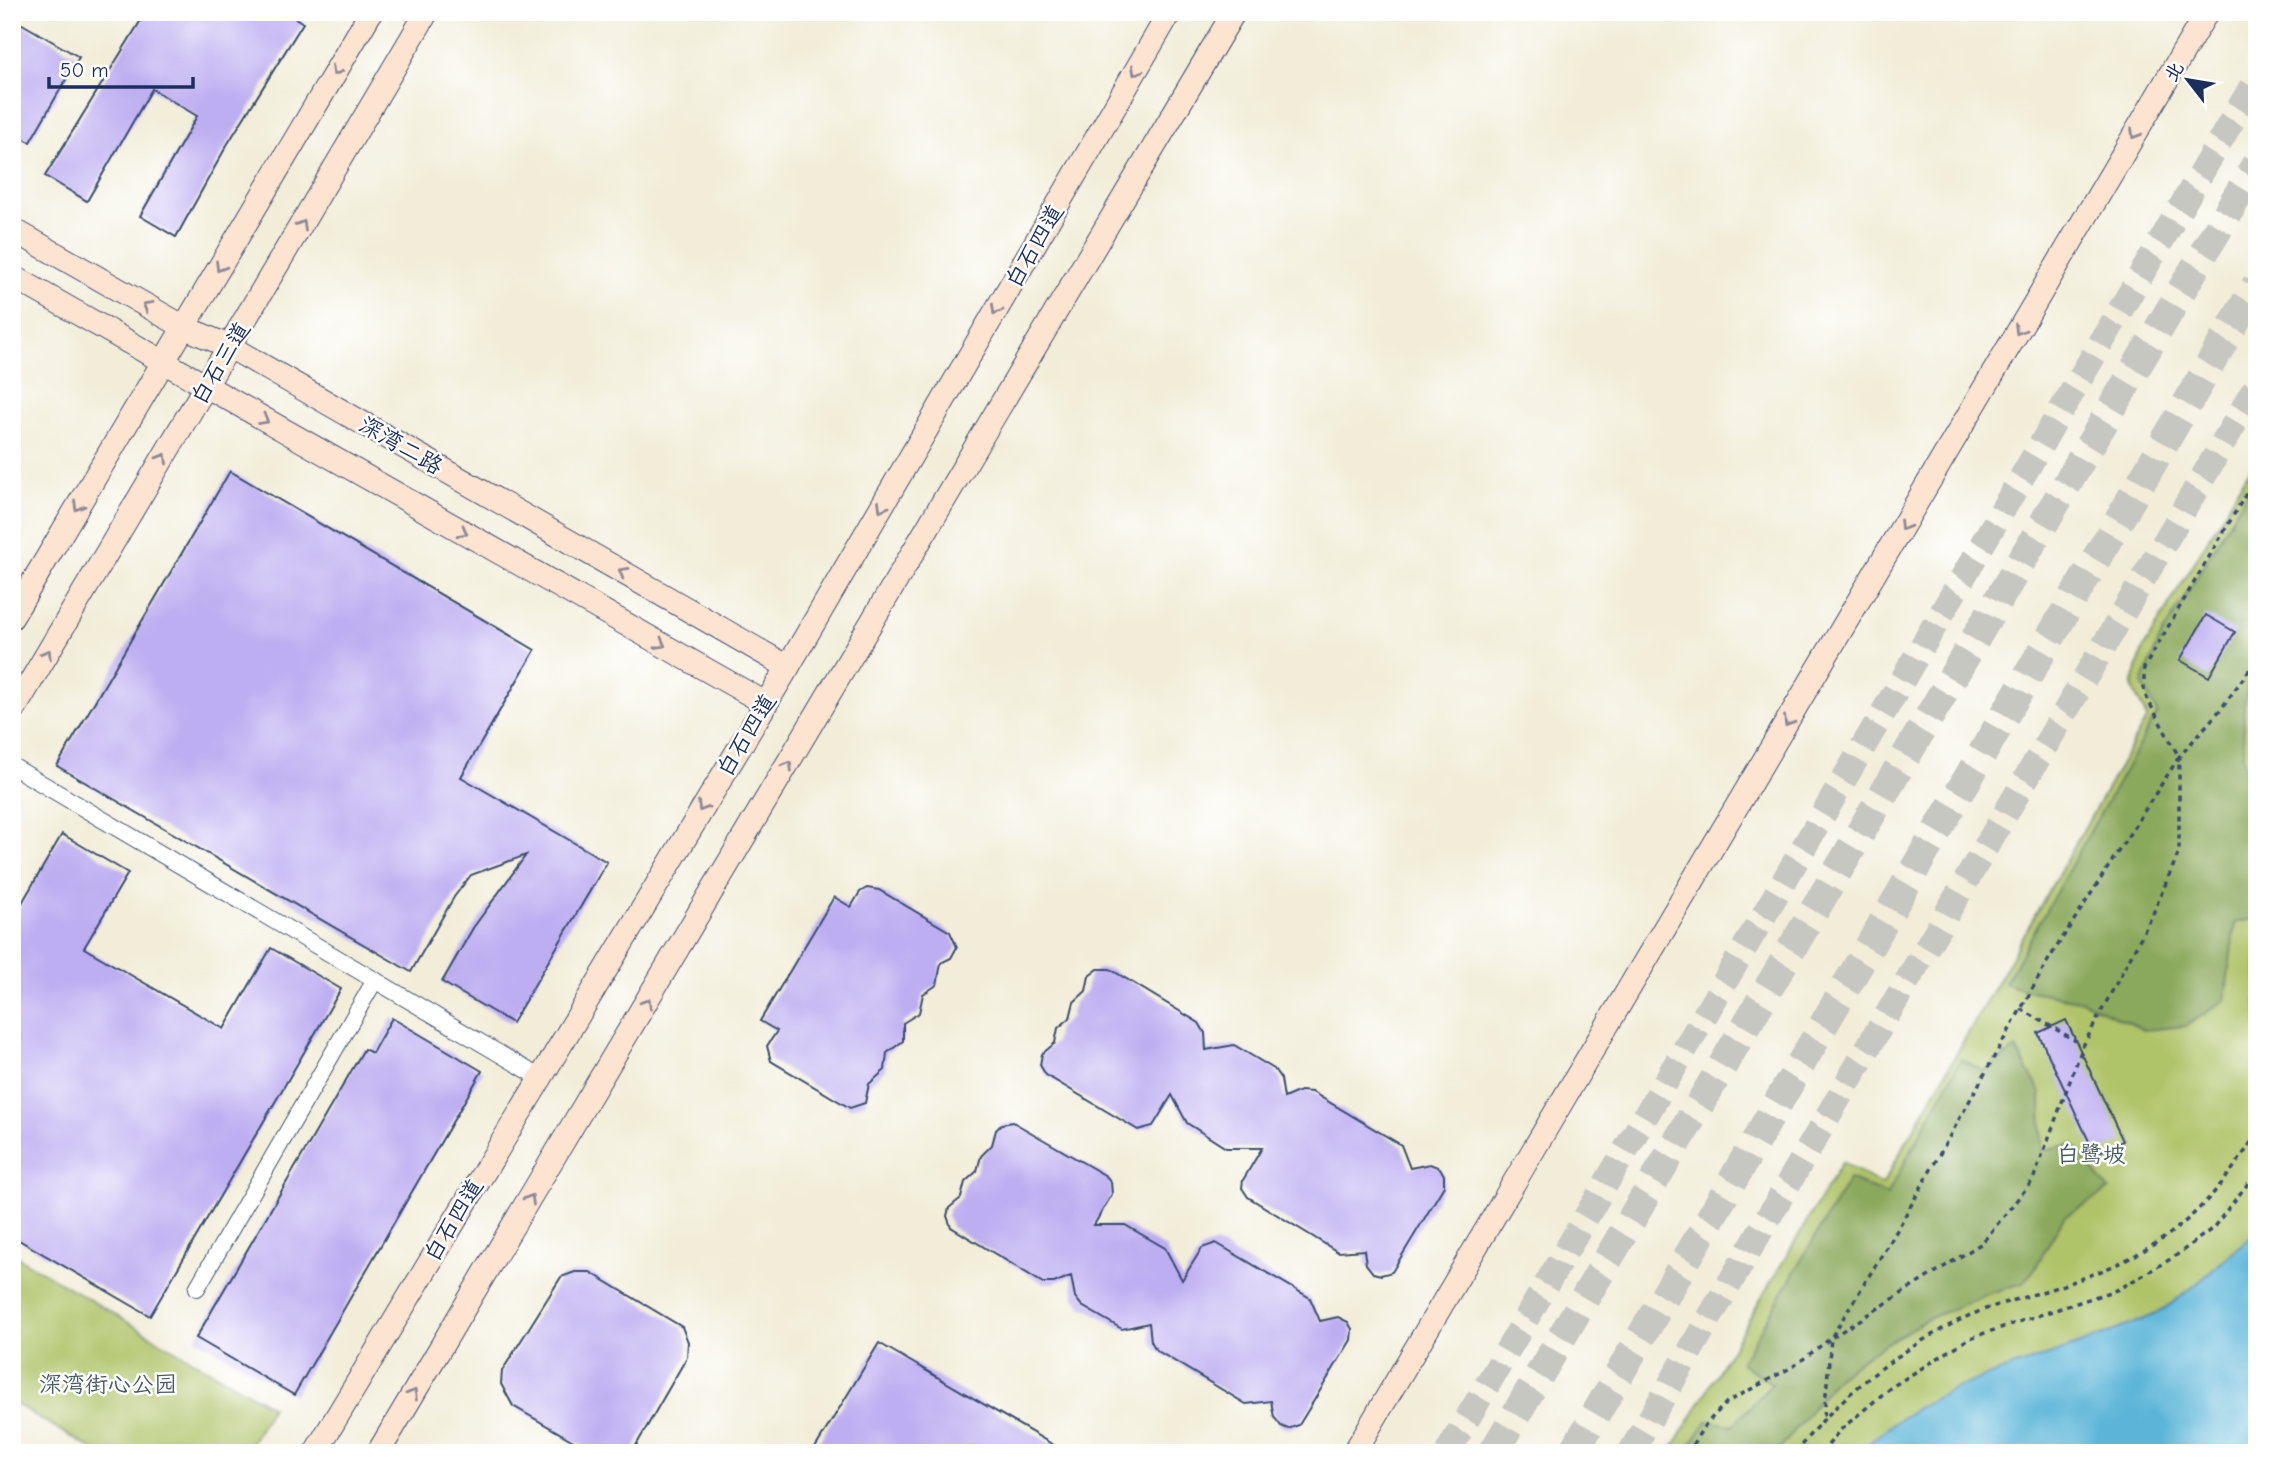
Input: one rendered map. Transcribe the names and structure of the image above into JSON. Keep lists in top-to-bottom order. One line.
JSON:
{"streets":{"street":["白石四道","白石三道","深湾二路"]},"crossings":[["白石四道","深湾二路"],["白石三道","深湾二路"]],"parks":["白鹭坡","深湾街心公园"],"scale_bar":"50 m","north":"top left"}
